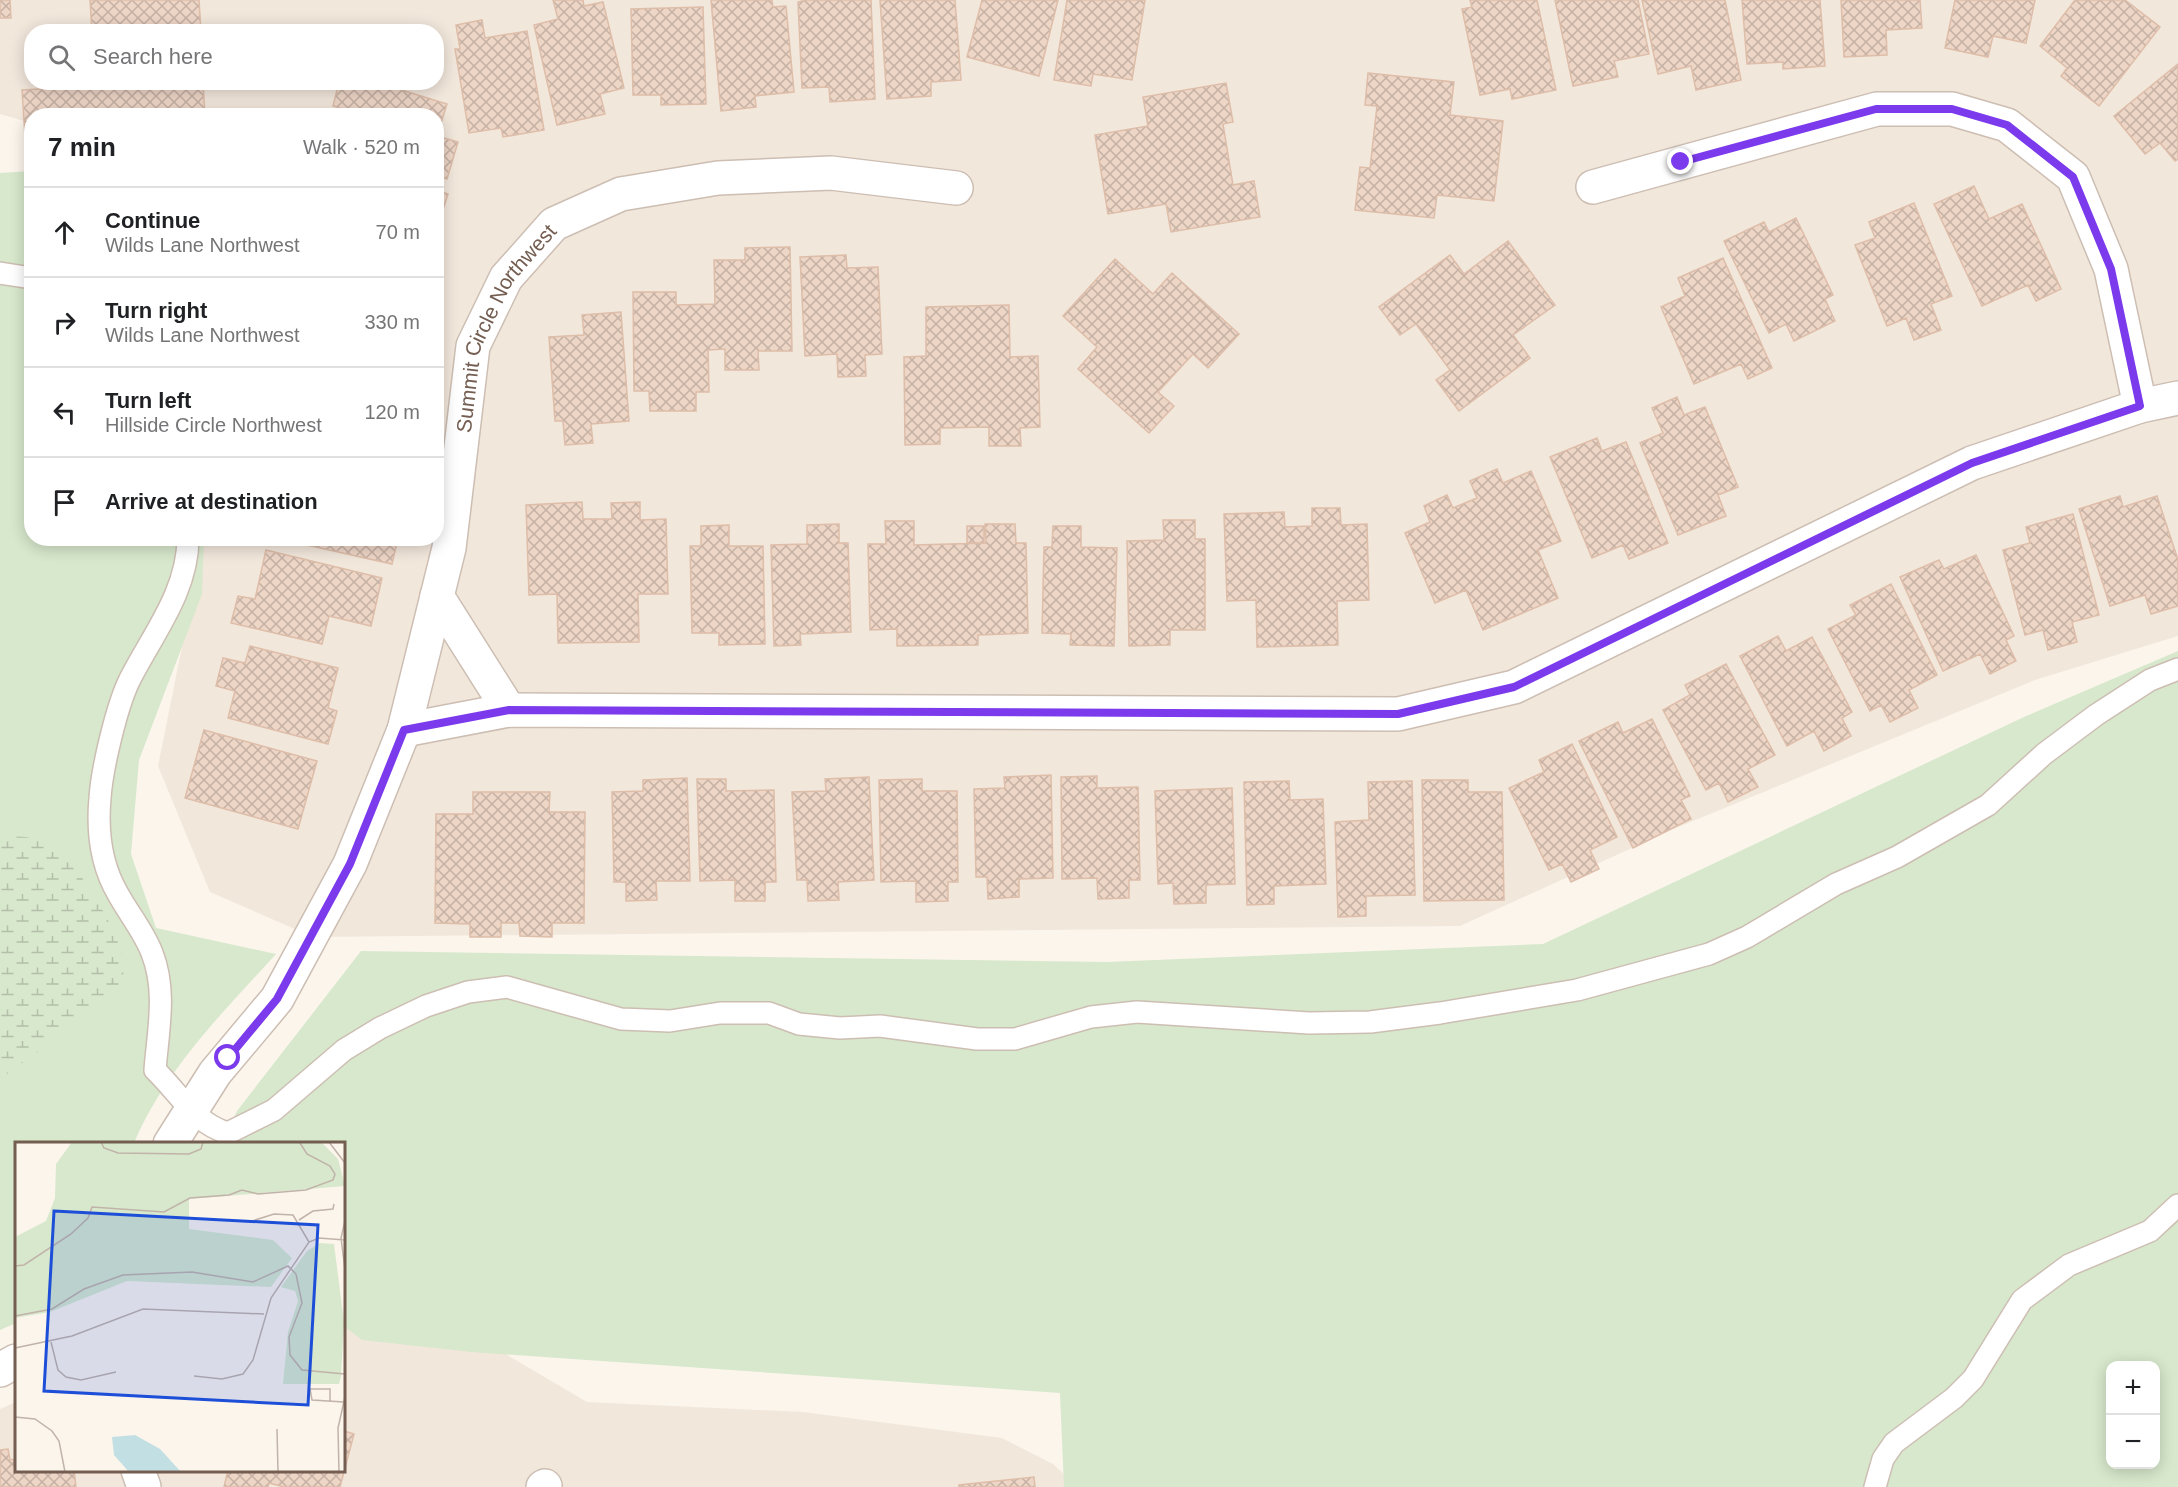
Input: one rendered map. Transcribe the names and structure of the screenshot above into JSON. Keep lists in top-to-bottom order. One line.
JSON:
{"streets":{"street":["Summit Circle Northwest"]},"page":{"search":"Search here","heading":["7 min","Walk · 520 m"],"list":[["Continue","Wilds Lane Northwest","70 m"],["Turn right","Wilds Lane Northwest","330 m"],["Turn left","Hillside Circle Northwest","120 m"],"Arrive at destination"],"map_buttons":["+","−"]}}
